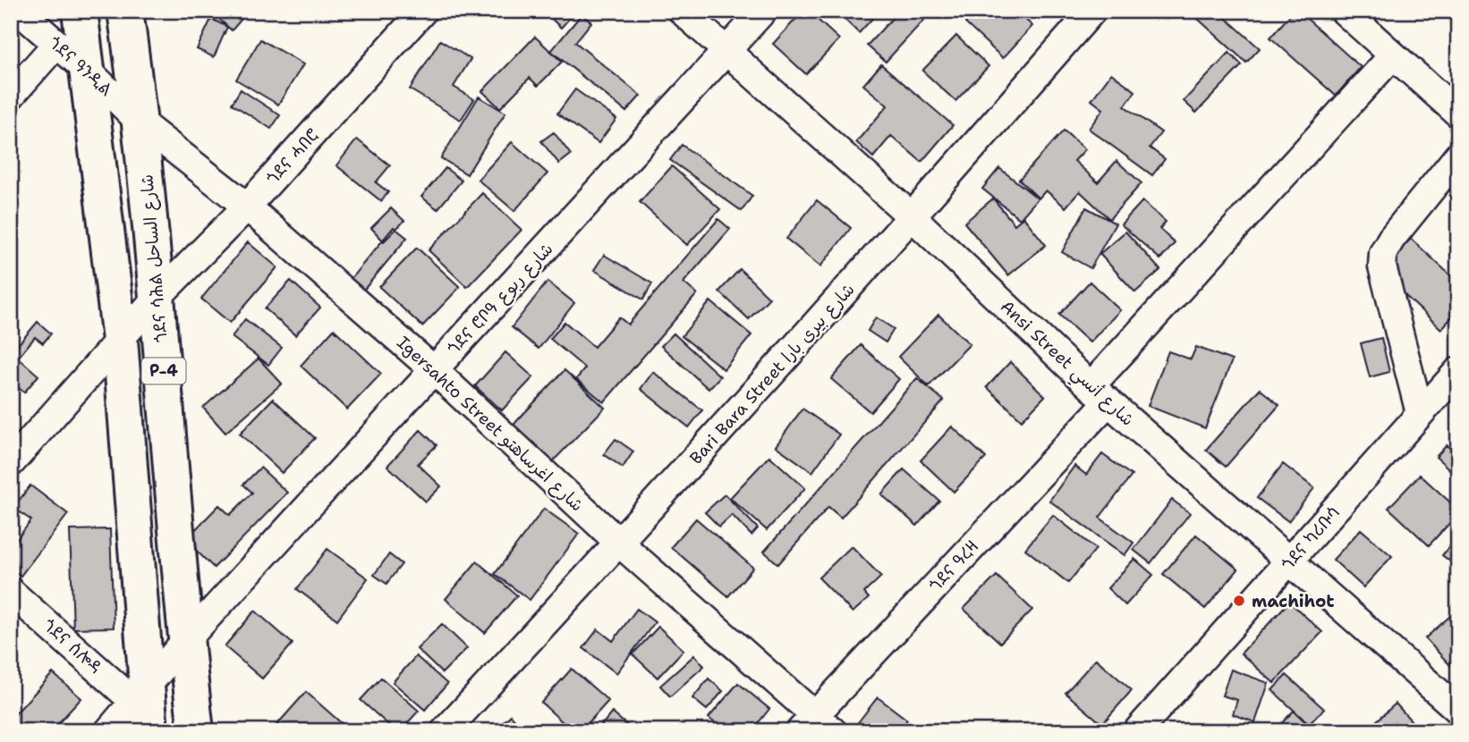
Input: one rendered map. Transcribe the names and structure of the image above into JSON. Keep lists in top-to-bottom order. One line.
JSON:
{"streets":{"highway":["ጎደና ሳሕል شارع الساحل","P-4"],"street":["ጎደና ዓንዲል","ጎደና ሓበሮ","ጎደና ሮቦዓ شارع ربوع","Ansi Street شارع أنسي","Bari Bara Street شارع بيرى بارا","Igersahto Street شارع اغرساهتو","ጎደና ካሪቡሳ","ጎደና ዓረዛ","ጎደና ሰሎዳ"]},"crossings":[["ጎደና ዓንዲል","ጎደና ሳሕል شارع الساحل"],["ጎደና ዓንዲል","P-4"],["ጎደና ዓንዲል","Igersahto Street شارع اغرساهتو"],["ጎደና ሓበሮ","ጎደና ሳሕል شارع الساحل"],["ጎደና ሓበሮ","P-4"],["ጎደና ሓበሮ","Igersahto Street شارع اغرساهتو"],["ጎደና ሳሕል شارع الساحل","ጎደና ሮቦዓ شارع ربوع"],["ጎደና ሳሕል شارع الساحل","Igersahto Street شارع اغرساهتو"],["ጎደና ሮቦዓ شارع ربوع","Ansi Street شارع أنسي"],["ጎደና ሮቦዓ شارع ربوع","P-4"],["ጎደና ሮቦዓ شارع ربوع","Igersahto Street شارع اغرساهتو"],["ጎደና ሮቦዓ شارع ربوع","ጎደና ሰሎዳ"],["Ansi Street شارع أنسي","Bari Bara Street شارع بيرى بارا"],["Ansi Street شارع أنسي","ጎደና ካሪቡሳ"],["Ansi Street شارع أنسي","ጎደና ዓረዛ"],["P-4","ጎደና ሰሎዳ"],["Bari Bara Street شارع بيرى بارا","Igersahto Street شارع اغرساهتو"],["Igersahto Street شارع اغرساهتو","ጎደና ዓረዛ"]],"places":["machihot"]}
